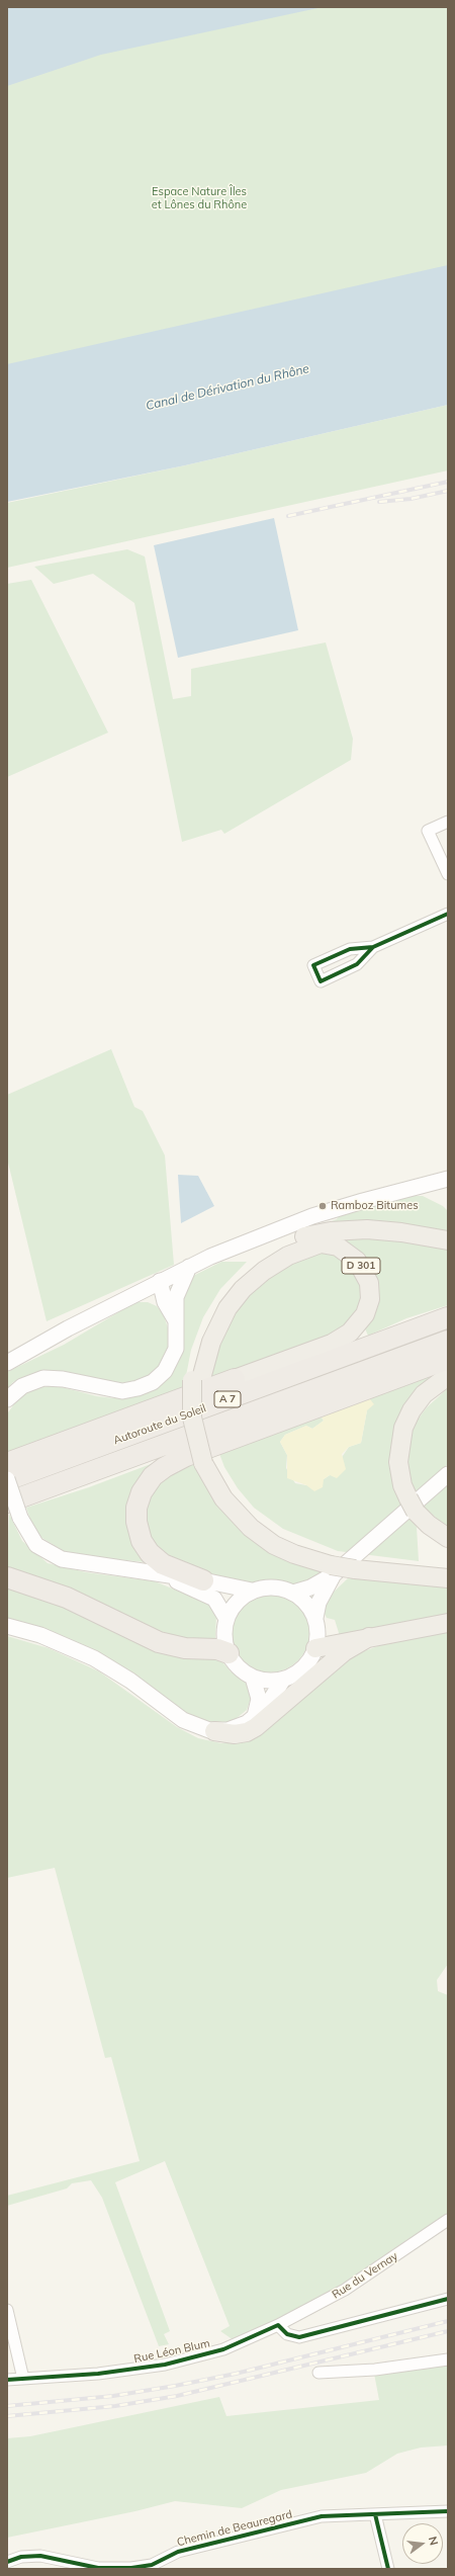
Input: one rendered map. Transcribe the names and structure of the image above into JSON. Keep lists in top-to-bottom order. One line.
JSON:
{"streets":{"highway":["D 301","A 7","Autoroute du Soleil"],"street":["Rue du Vernay","Rue Léon Blum","Chemin de Beauregard"]},"crossings":[["Rue du Vernay","Rue Léon Blum"]],"water":["Canal de Dérivation du Rhône"],"parks":["Espace Nature Îles et Lônes du Rhône"],"places":["Ramboz Bitumes"],"north":"right"}
